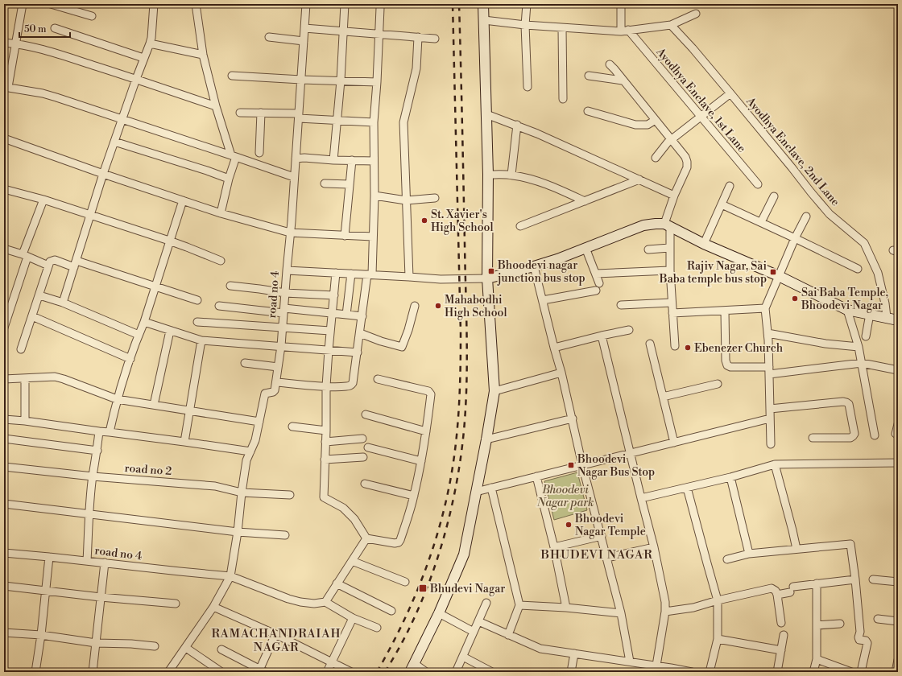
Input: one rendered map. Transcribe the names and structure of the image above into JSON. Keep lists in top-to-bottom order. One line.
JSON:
{"streets":{"street":["Ayodhya Enclave, 1st Lane","Ayodhya Enclave, 2nd Lane","road no 4","road no 2"]},"districts":["BHUDEVI NAGAR","RAMACHANDRAIAH NAGAR"],"parks":["Bhoodevi Nagar park"],"places":{"other":["St. Xavier's High School","Sai Baba Temple, Bhoodevi Nagar","Mahabodhi High School","Ebenezer Church","Bhoodevi Nagar Temple"],"transit":["Bhoodevi nagar junction bus stop","Rajiv Nagar, Sai Baba temple bus stop","Bhoodevi Nagar Bus Stop","Bhudevi Nagar"]},"scale_bar":"50 m"}
